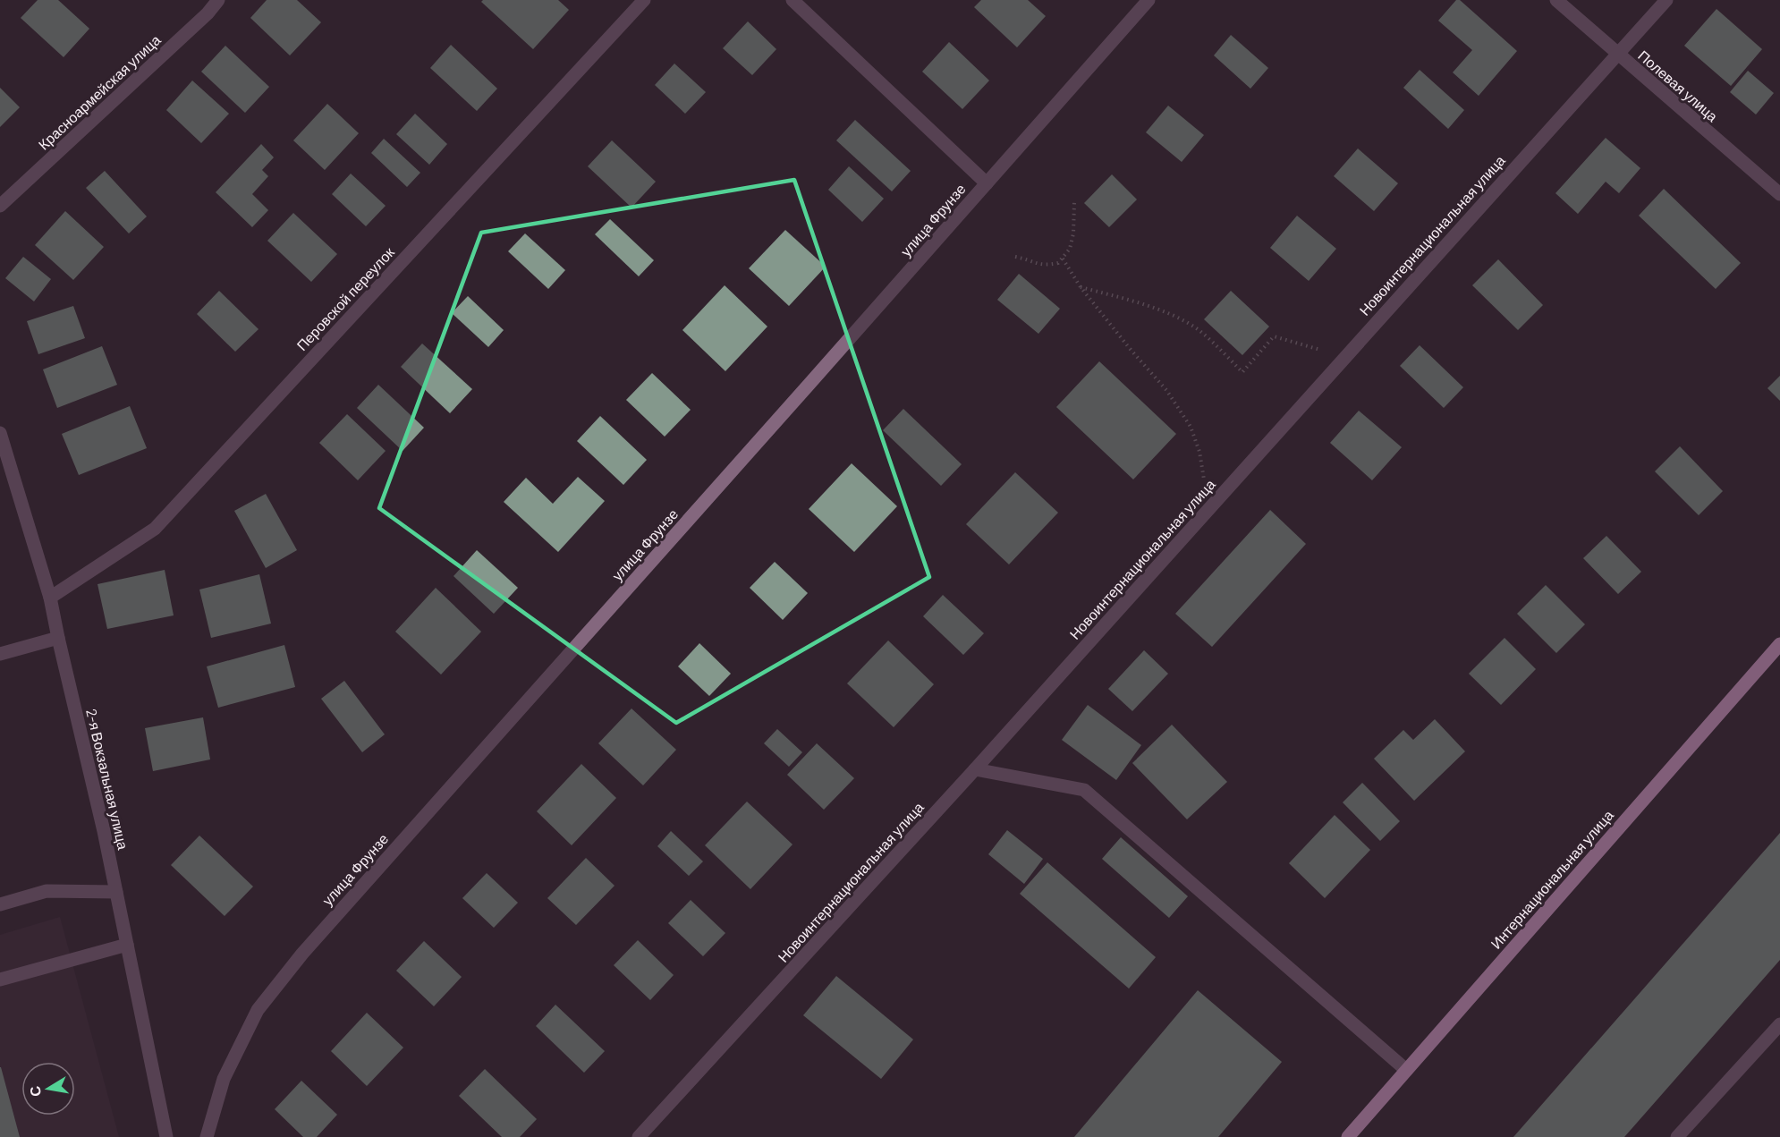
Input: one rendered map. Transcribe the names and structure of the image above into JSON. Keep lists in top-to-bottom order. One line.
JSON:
{"streets":{"main road":["Интернациональная улица"],"street":["Полевая улица","Красноармейская улица","улица Фрунзе","Новоинтернациональная улица","Перовской переулок","2-я Вокзальная улица"]},"crossings":[["Полевая улица","Новоинтернациональная улица"],["Перовской переулок","2-я Вокзальная улица"]],"north":"left"}
